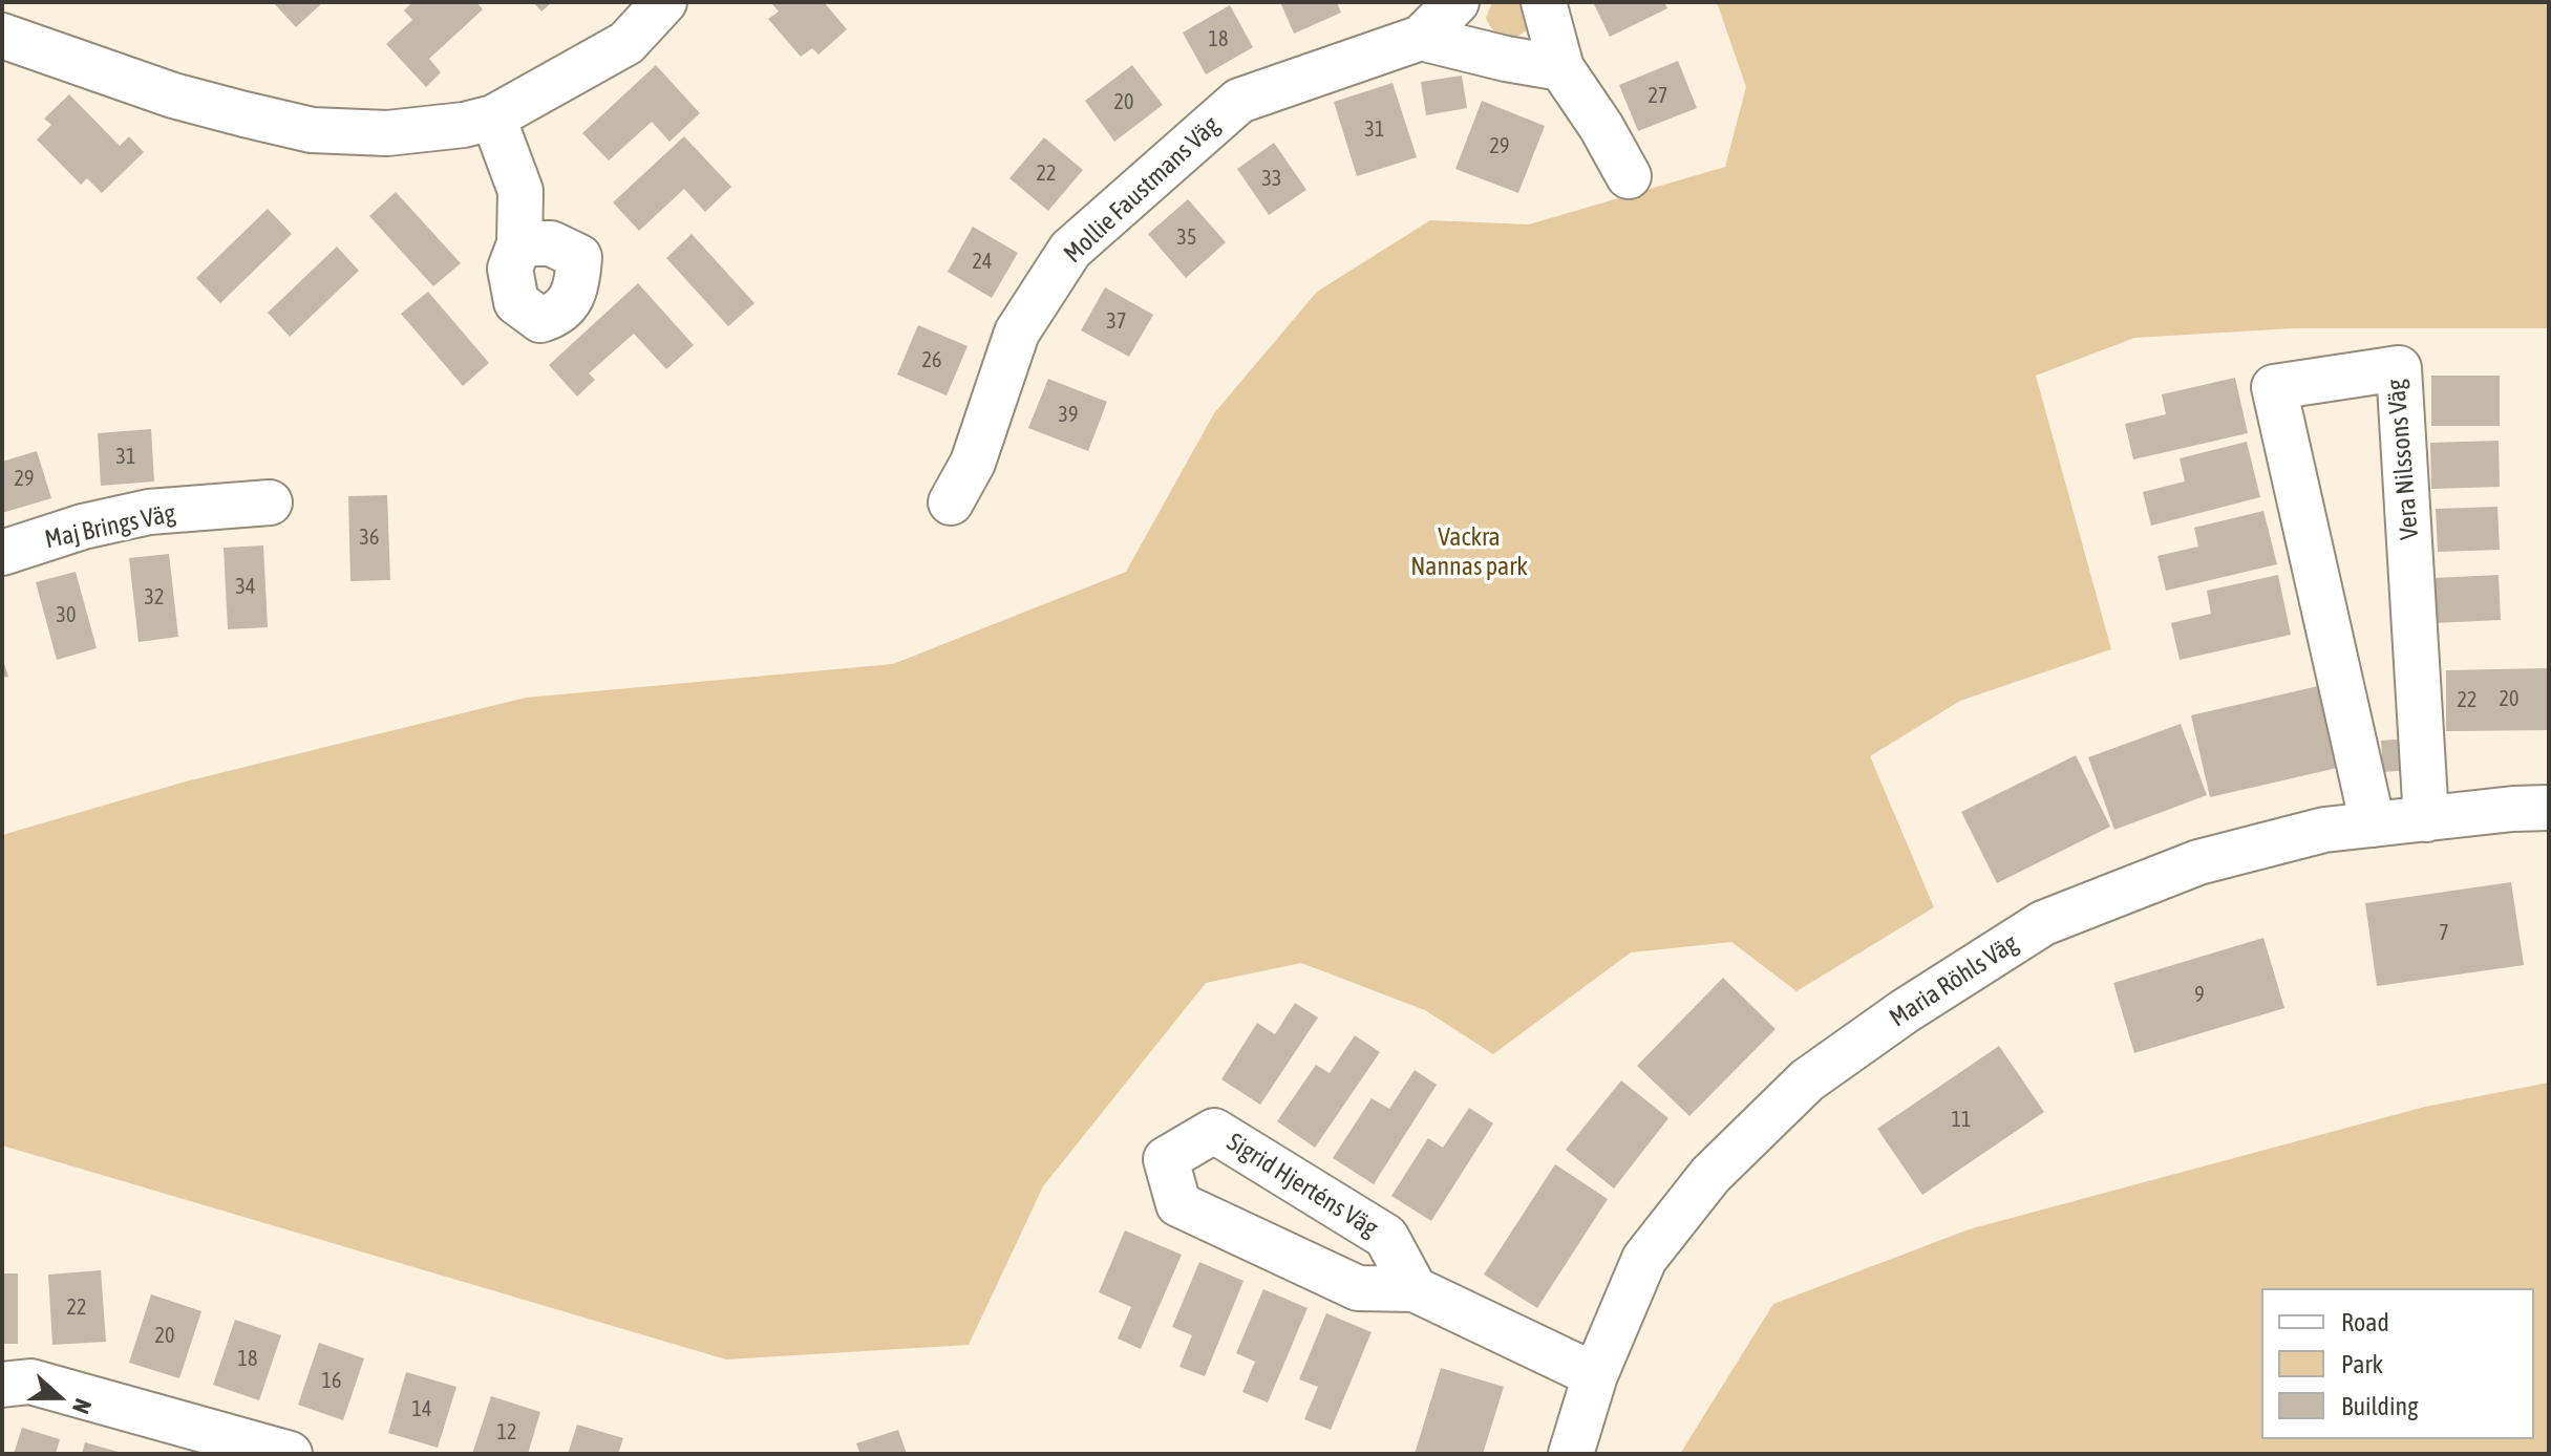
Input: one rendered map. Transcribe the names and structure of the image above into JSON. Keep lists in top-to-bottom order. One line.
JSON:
{"streets":{"street":["Mollie Faustmans Väg","Vera Nilssons Väg","Maj Brings Väg","Maria Röhls Väg","Sigrid Hjerténs Väg"]},"crossings":[["Vera Nilssons Väg","Maria Röhls Väg"],["Maria Röhls Väg","Sigrid Hjerténs Väg"]],"parks":["Vackra Nannas park"],"house_numbers":["18","27","20","31","29","22","33","35","24","37","26","39","31","29","36","34","32","30","20","22","7","9","11","22","20","18","16","14","12"],"legend":["Road","Park","Building"],"north":"right"}
